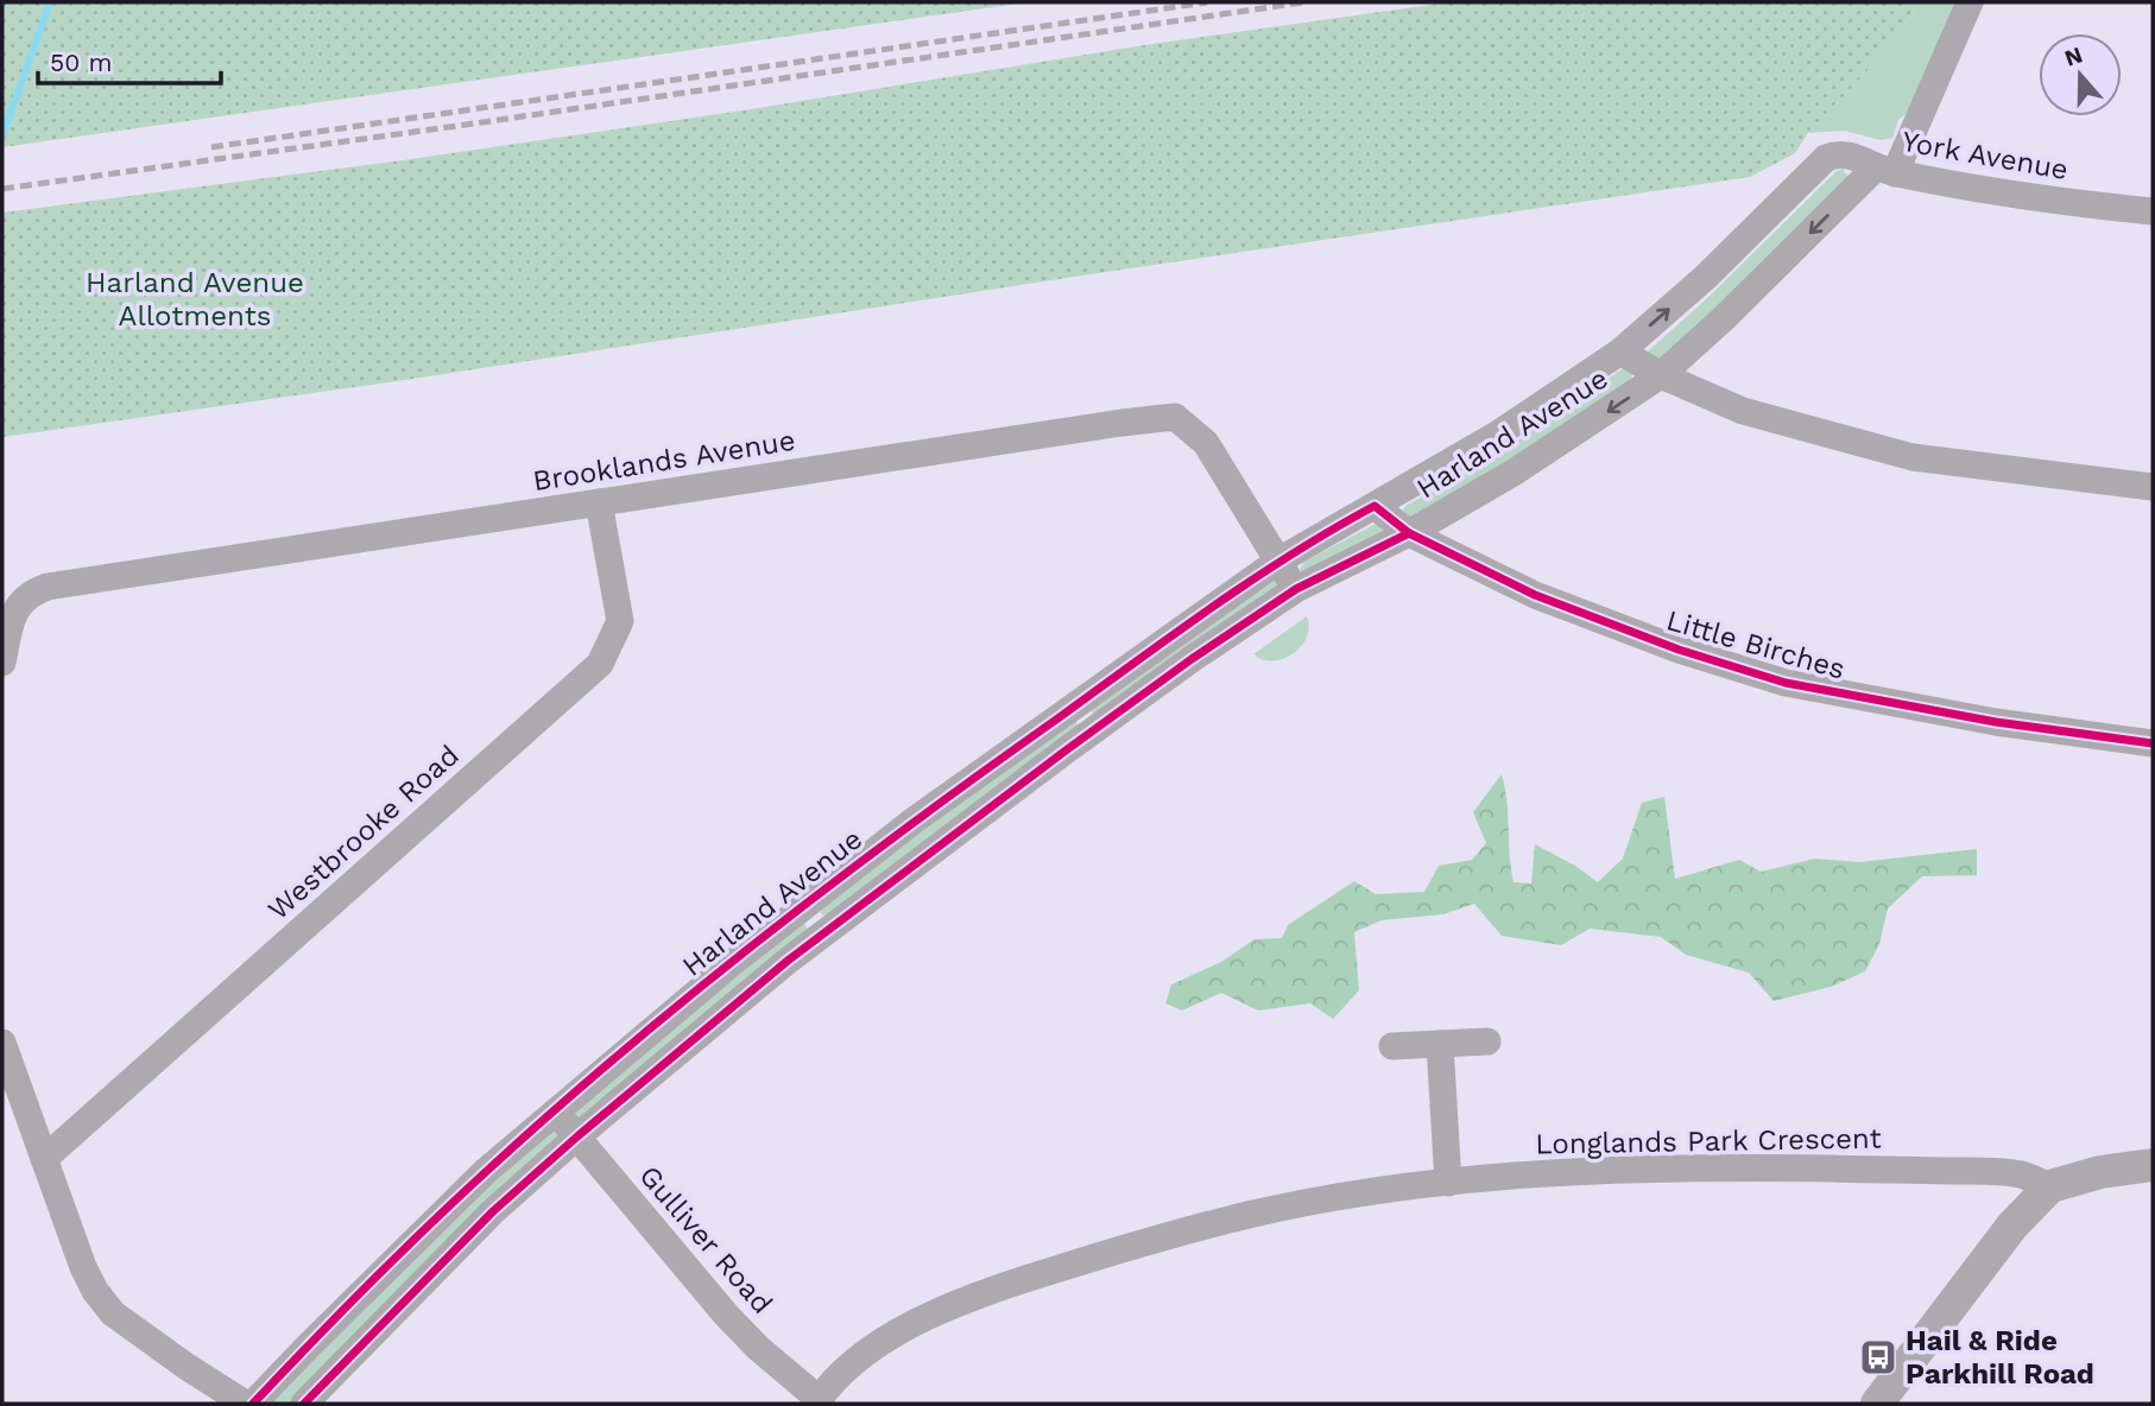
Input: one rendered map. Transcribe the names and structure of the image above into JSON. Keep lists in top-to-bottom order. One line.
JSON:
{"streets":{"street":["York Avenue","Harland Avenue","Brooklands Avenue","Little Birches","Westbrooke Road","Longlands Park Crescent","Gulliver Road"]},"crossings":[["York Avenue","Harland Avenue"],["Harland Avenue","Brooklands Avenue"],["Harland Avenue","Little Birches"],["Harland Avenue","Gulliver Road"],["Brooklands Avenue","Westbrooke Road"],["Longlands Park Crescent","Gulliver Road"]],"parks":["Harland Avenue Allotments"],"places":{"bus stop":["Hail & Ride Parkhill Road"]},"scale_bar":"50 m","north":"top"}
